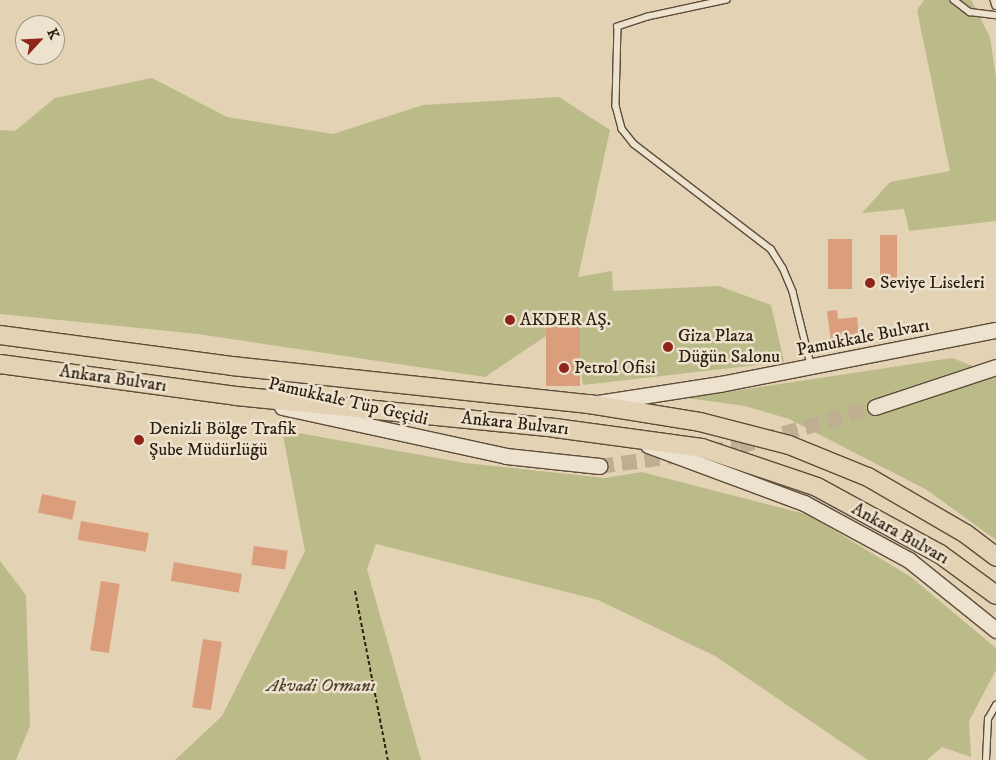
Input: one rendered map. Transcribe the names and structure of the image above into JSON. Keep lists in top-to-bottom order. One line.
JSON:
{"streets":{"main road":["Pamukkale Bulvarı","Ankara Bulvarı","Pamukkale Tüp Geçidi"]},"crossings":[["Pamukkale Bulvarı","Ankara Bulvarı"],["Ankara Bulvarı","Pamukkale Tüp Geçidi"]],"parks":["Akvadi Ormanı"],"places":["Seviye Liseleri","AKDER AŞ.","Giza Plaza Düğün Salonu","Petrol Ofisi","Denizli Bölge Trafik Şube Müdürlüğü"],"north":"top right"}
